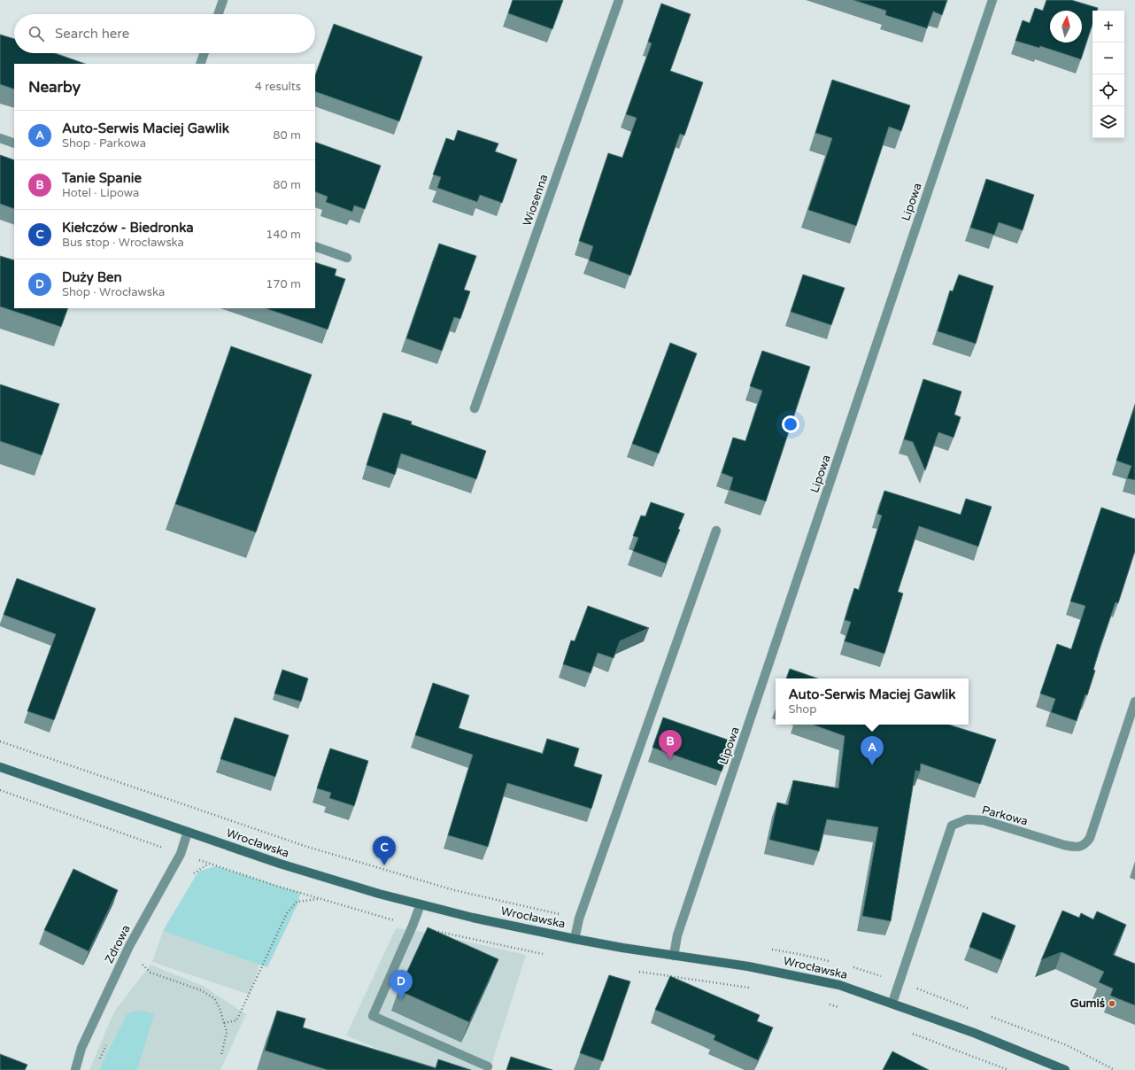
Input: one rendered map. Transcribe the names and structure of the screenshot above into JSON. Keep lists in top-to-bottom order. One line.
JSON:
{"streets":{"street":["Wiosenna","Lipowa","Parkowa","Wrocławska","Zdrowa"]},"crossings":[["Lipowa","Wrocławska"],["Parkowa","Wrocławska"],["Wrocławska","Zdrowa"]],"places":["Gumiś"],"north":"top","page":{"map_buttons":["+","−"],"search":"Search here","heading":["Nearby","4 results"],"list":[{"mark":"A","name":"Auto-Serwis Maciej Gawlik","note":"Shop · Parkowa","value":"80 m"},{"mark":"B","name":"Tanie Spanie","note":"Hotel · Lipowa","value":"80 m"},{"mark":"C","name":"Kiełczów - Biedronka","note":"Bus stop · Wrocławska","value":"140 m"},{"mark":"D","name":"Duży Ben","note":"Shop · Wrocławska","value":"170 m"}],"popup":["Auto-Serwis Maciej Gawlik","Shop"],"pins":["B","A","C","D"]}}
